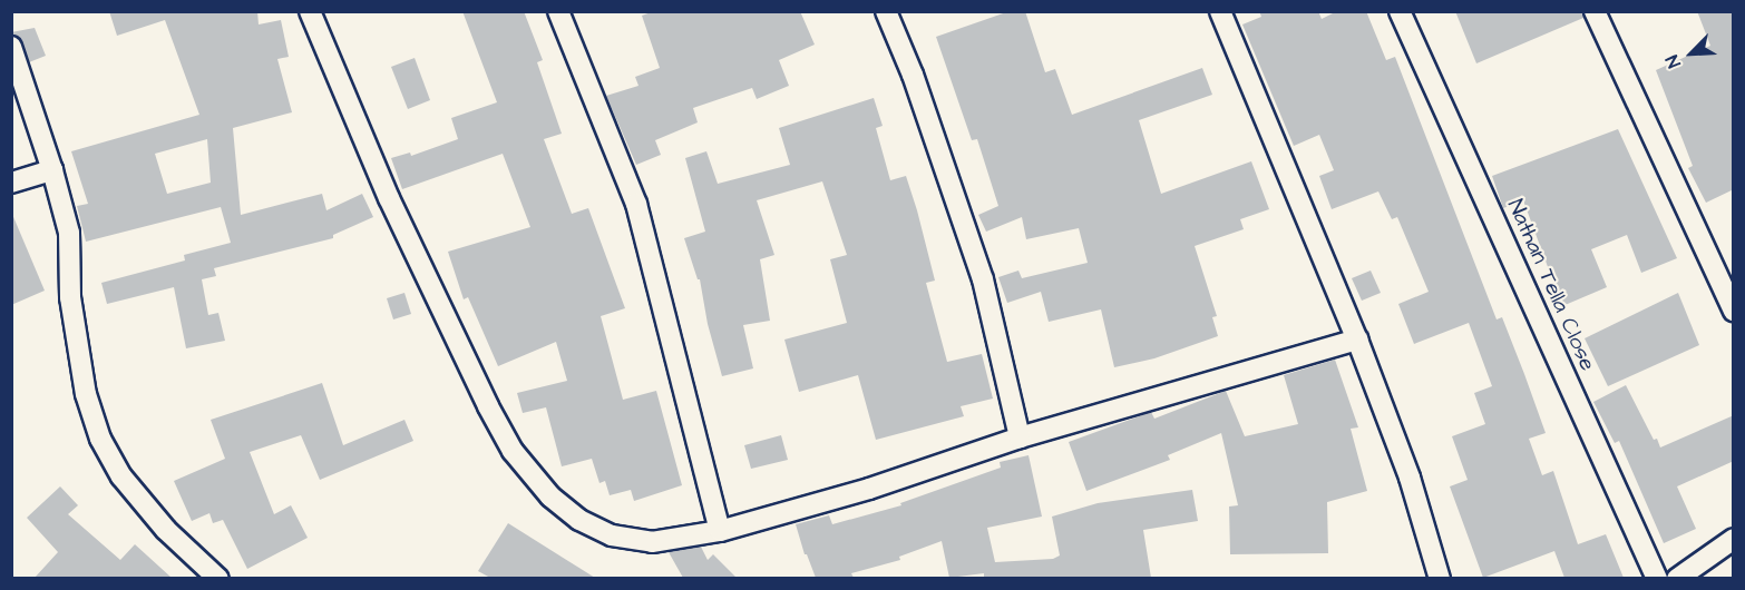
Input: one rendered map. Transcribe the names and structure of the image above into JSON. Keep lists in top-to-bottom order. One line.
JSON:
{"streets":{"street":["Nathan Tella Close"]},"north":"bottom left"}
